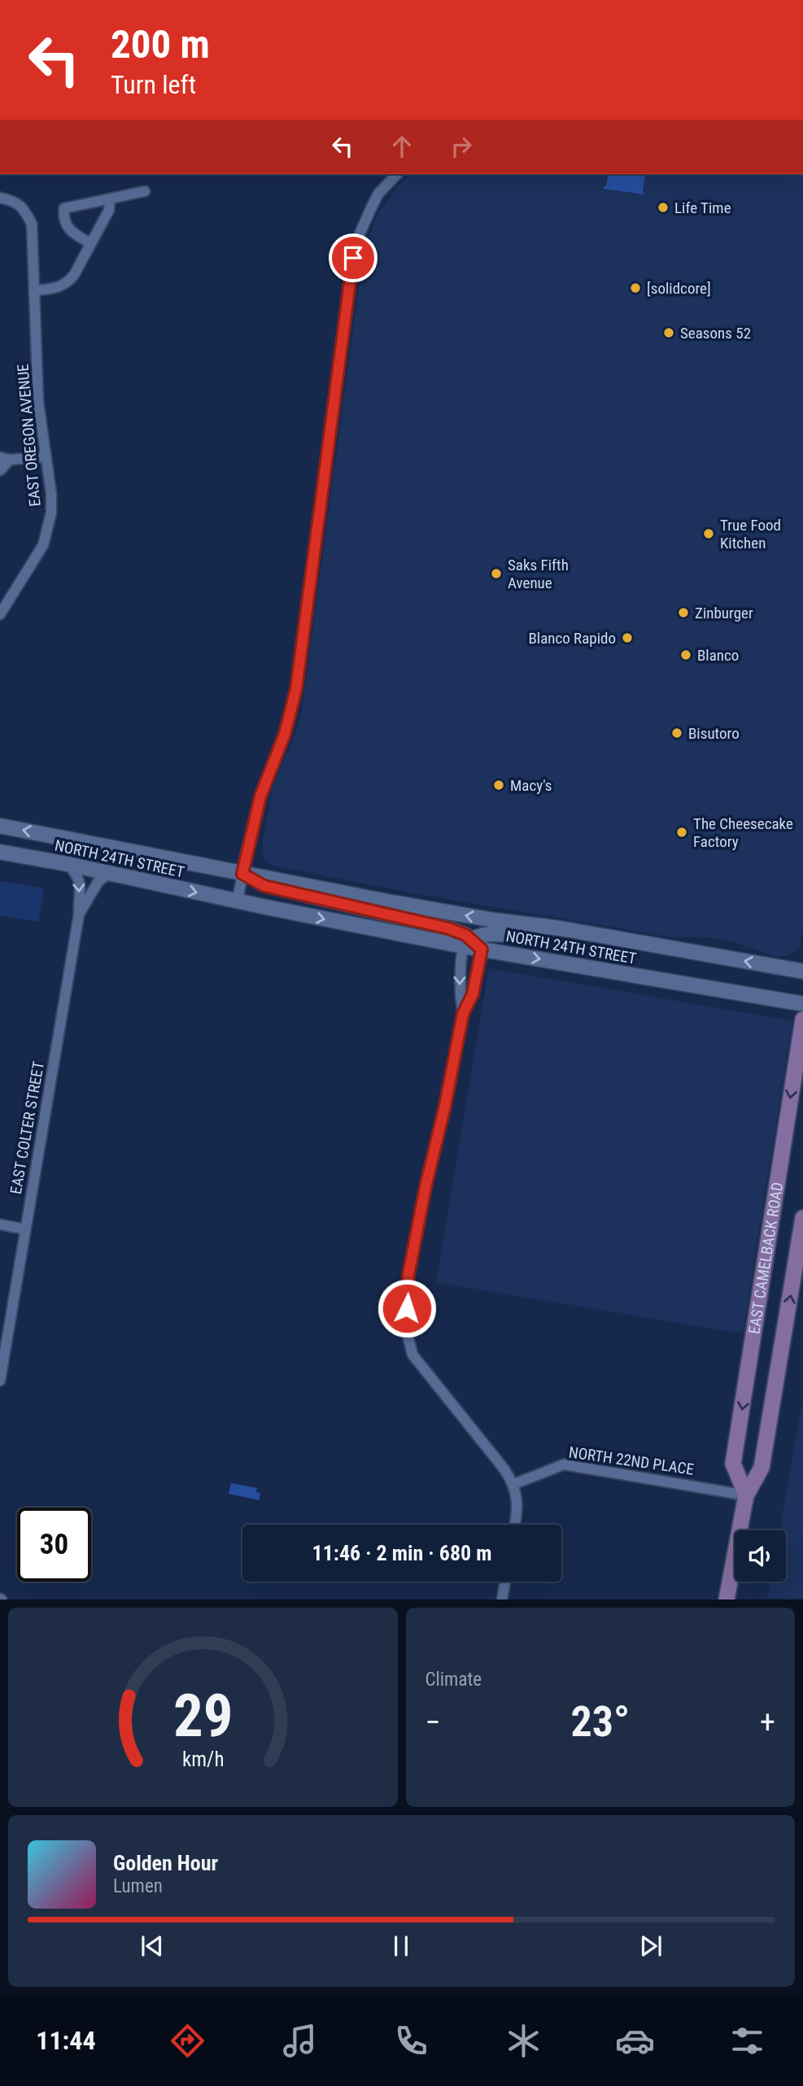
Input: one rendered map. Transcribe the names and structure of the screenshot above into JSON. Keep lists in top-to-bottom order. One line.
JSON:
{"streets":{"main road":["NORTH 24TH STREET","EAST CAMELBACK ROAD"],"street":["EAST OREGON AVENUE","EAST COLTER STREET","NORTH 22ND PLACE"]},"crossings":[["NORTH 24TH STREET","EAST COLTER STREET"],["EAST CAMELBACK ROAD","NORTH 22ND PLACE"]],"places":["Life Time","[solidcore]","Seasons 52","True Food Kitchen","Saks Fifth Avenue","Zinburger","Blanco Rapido","Blanco","Bisutoro","Macy's","The Cheesecake Factory"],"page":{"turn":["200 m","Turn left"],"limit":"30","trip":"11:46 · 2 min · 680 m","tile":"Climate","heat":["−","23°","+"],"song":["Golden Hour","Lumen"],"tabs":"11:44","gauge":["29","km/h"]}}
